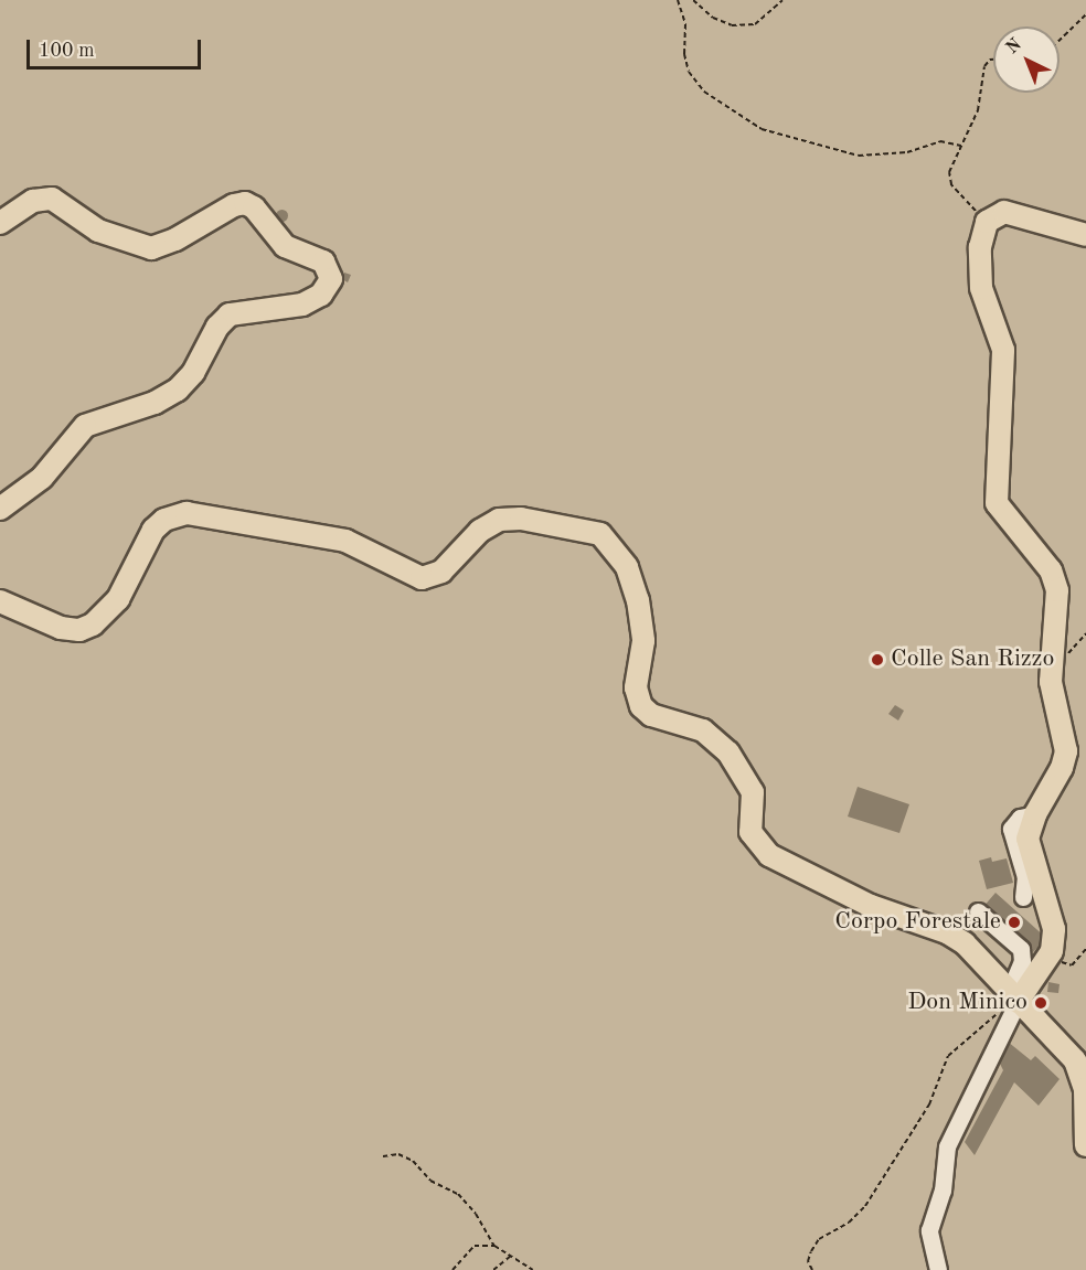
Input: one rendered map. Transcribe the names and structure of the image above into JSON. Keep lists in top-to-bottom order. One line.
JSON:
{"places":["Colle San Rizzo","Corpo Forestale","Don Minico"],"scale_bar":"100 m","north":"top left"}
